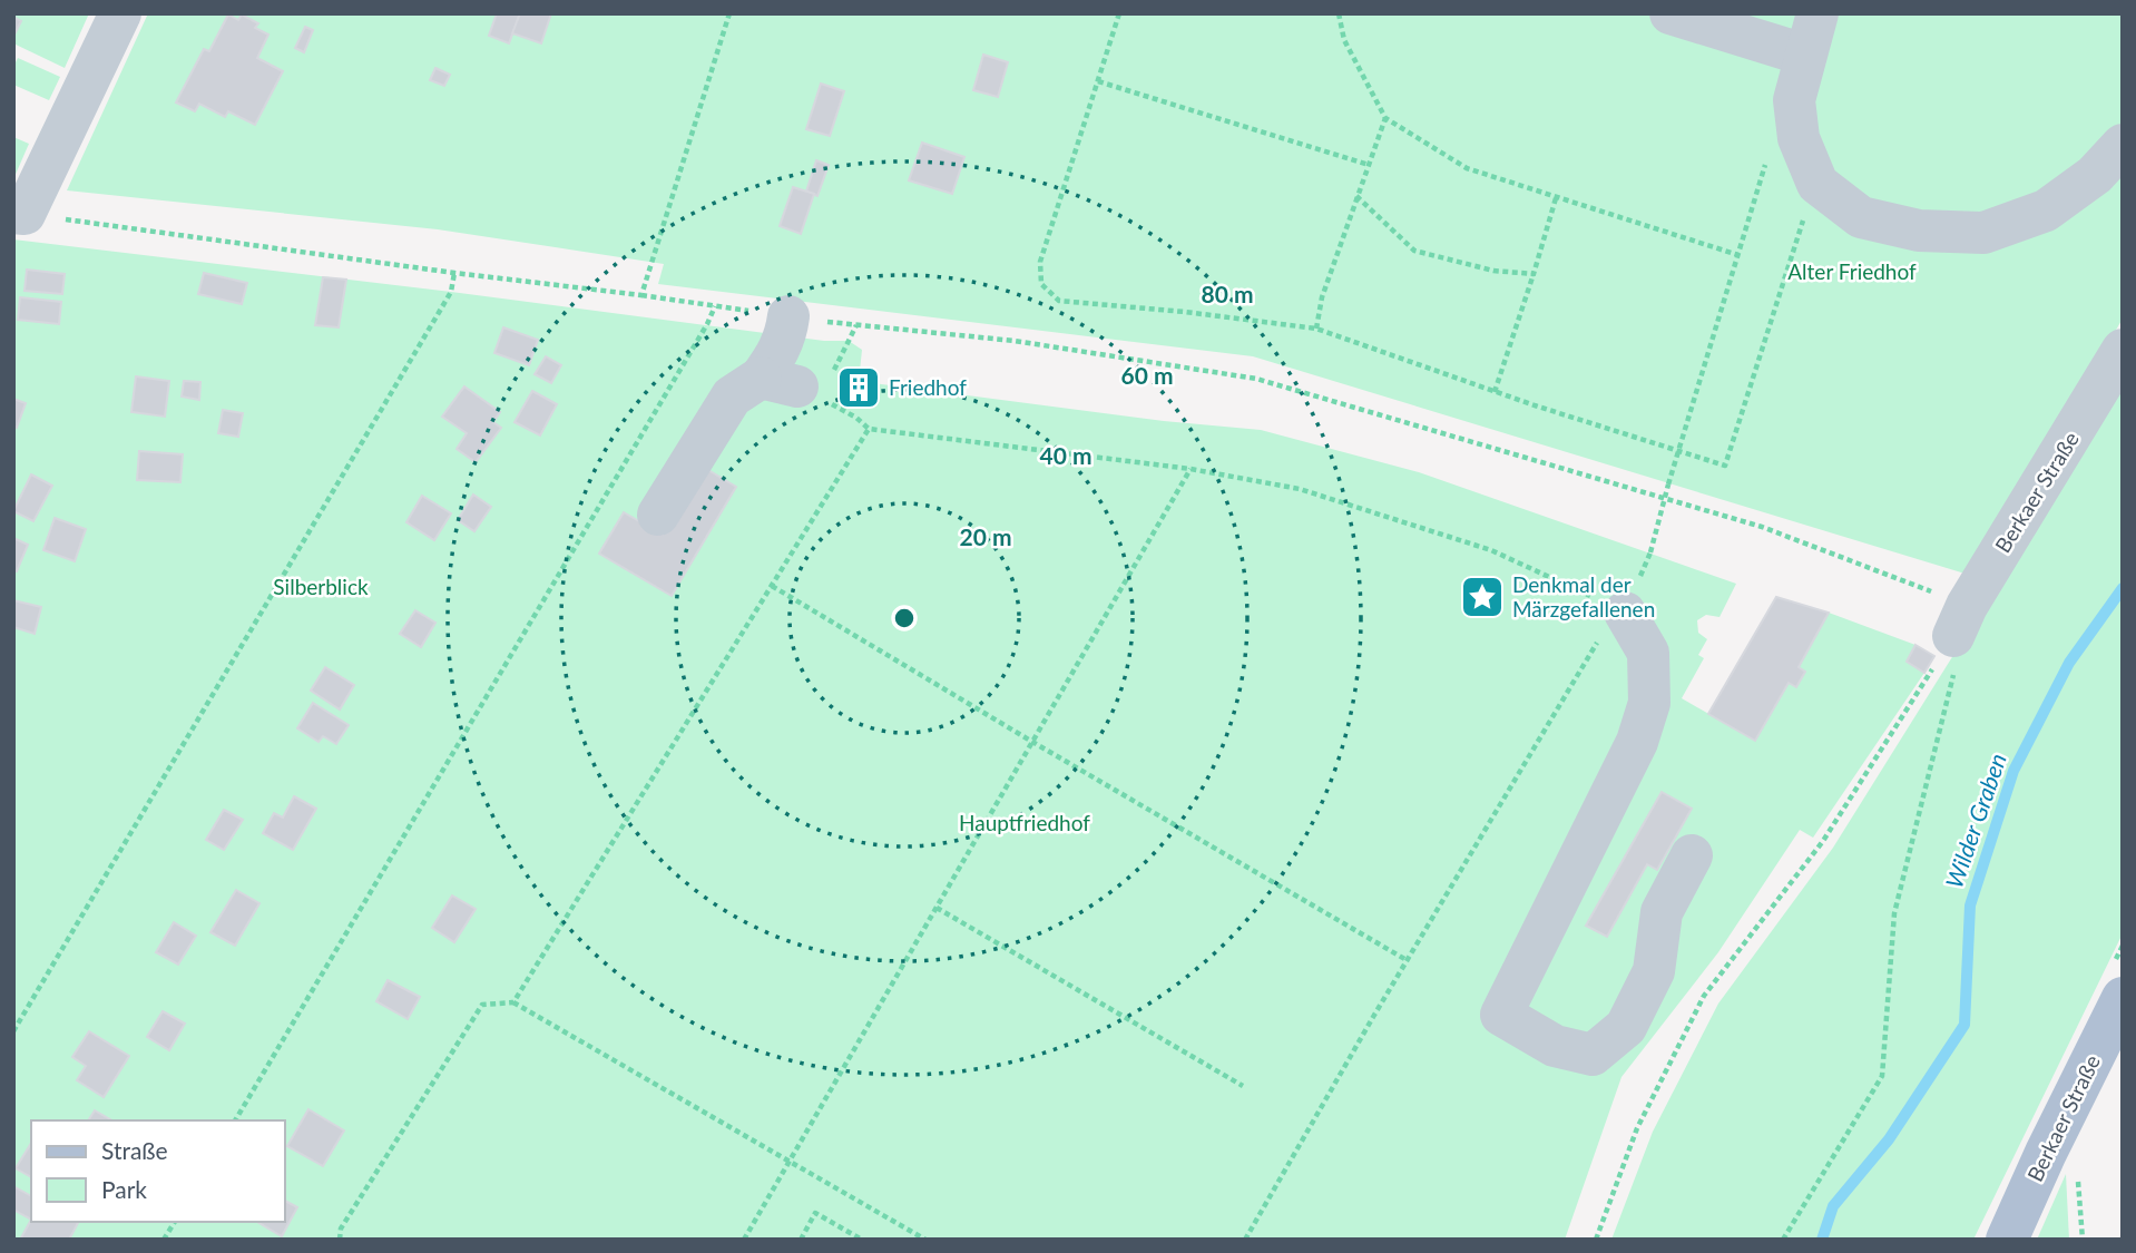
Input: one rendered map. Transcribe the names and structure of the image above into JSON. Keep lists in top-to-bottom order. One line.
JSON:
{"streets":{"main road":["Berkaer Straße"]},"water":["Wilder Graben"],"parks":["Alter Friedhof","Silberblick","Hauptfriedhof"],"places":{"building":["Friedhof"],"place":["Denkmal der Märzgefallenen"]},"legend":["Straße","Park"],"rings":["80 m","60 m","40 m","20 m"]}
